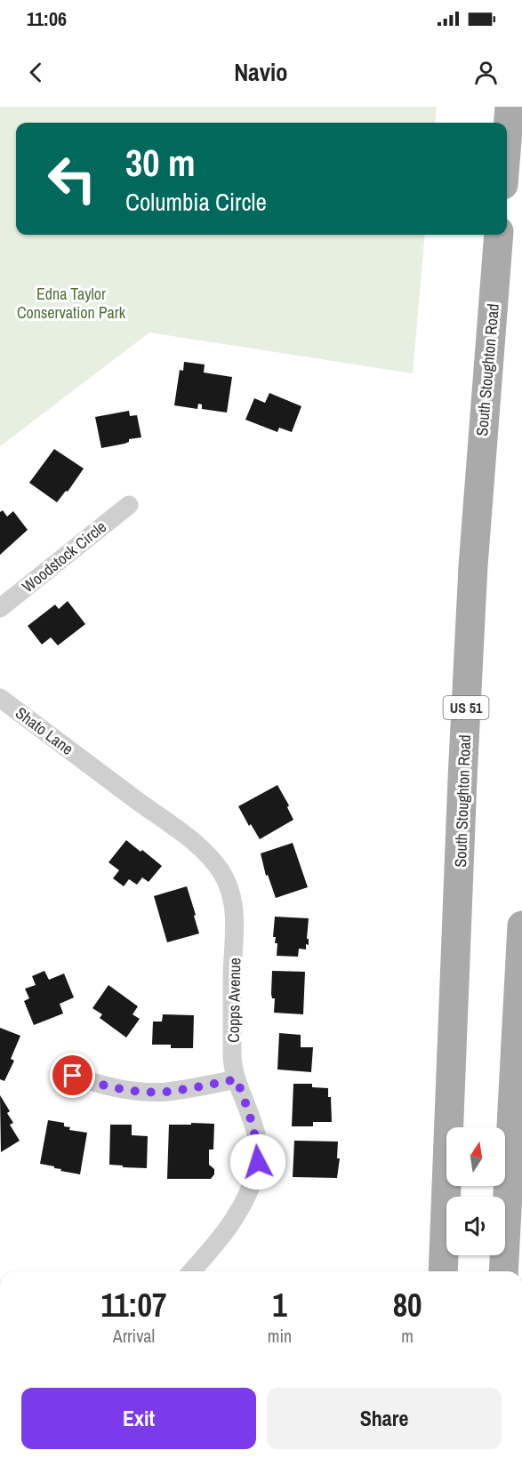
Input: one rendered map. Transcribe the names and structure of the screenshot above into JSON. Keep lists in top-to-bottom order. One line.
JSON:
{"streets":{"main road":["South Stoughton Road","US 51"],"street":["Woodstock Circle","Shato Lane","Copps Avenue"]},"crossings":[["Shato Lane","Copps Avenue"]],"parks":["Edna Taylor Conservation Park"],"north":"top","page":{"status":"11:06","header":"Navio","turn":["30 m","Columbia Circle"],"eta":["11:07","Arrival","1","min","80","m"],"buttons":["Exit","Share"]}}
